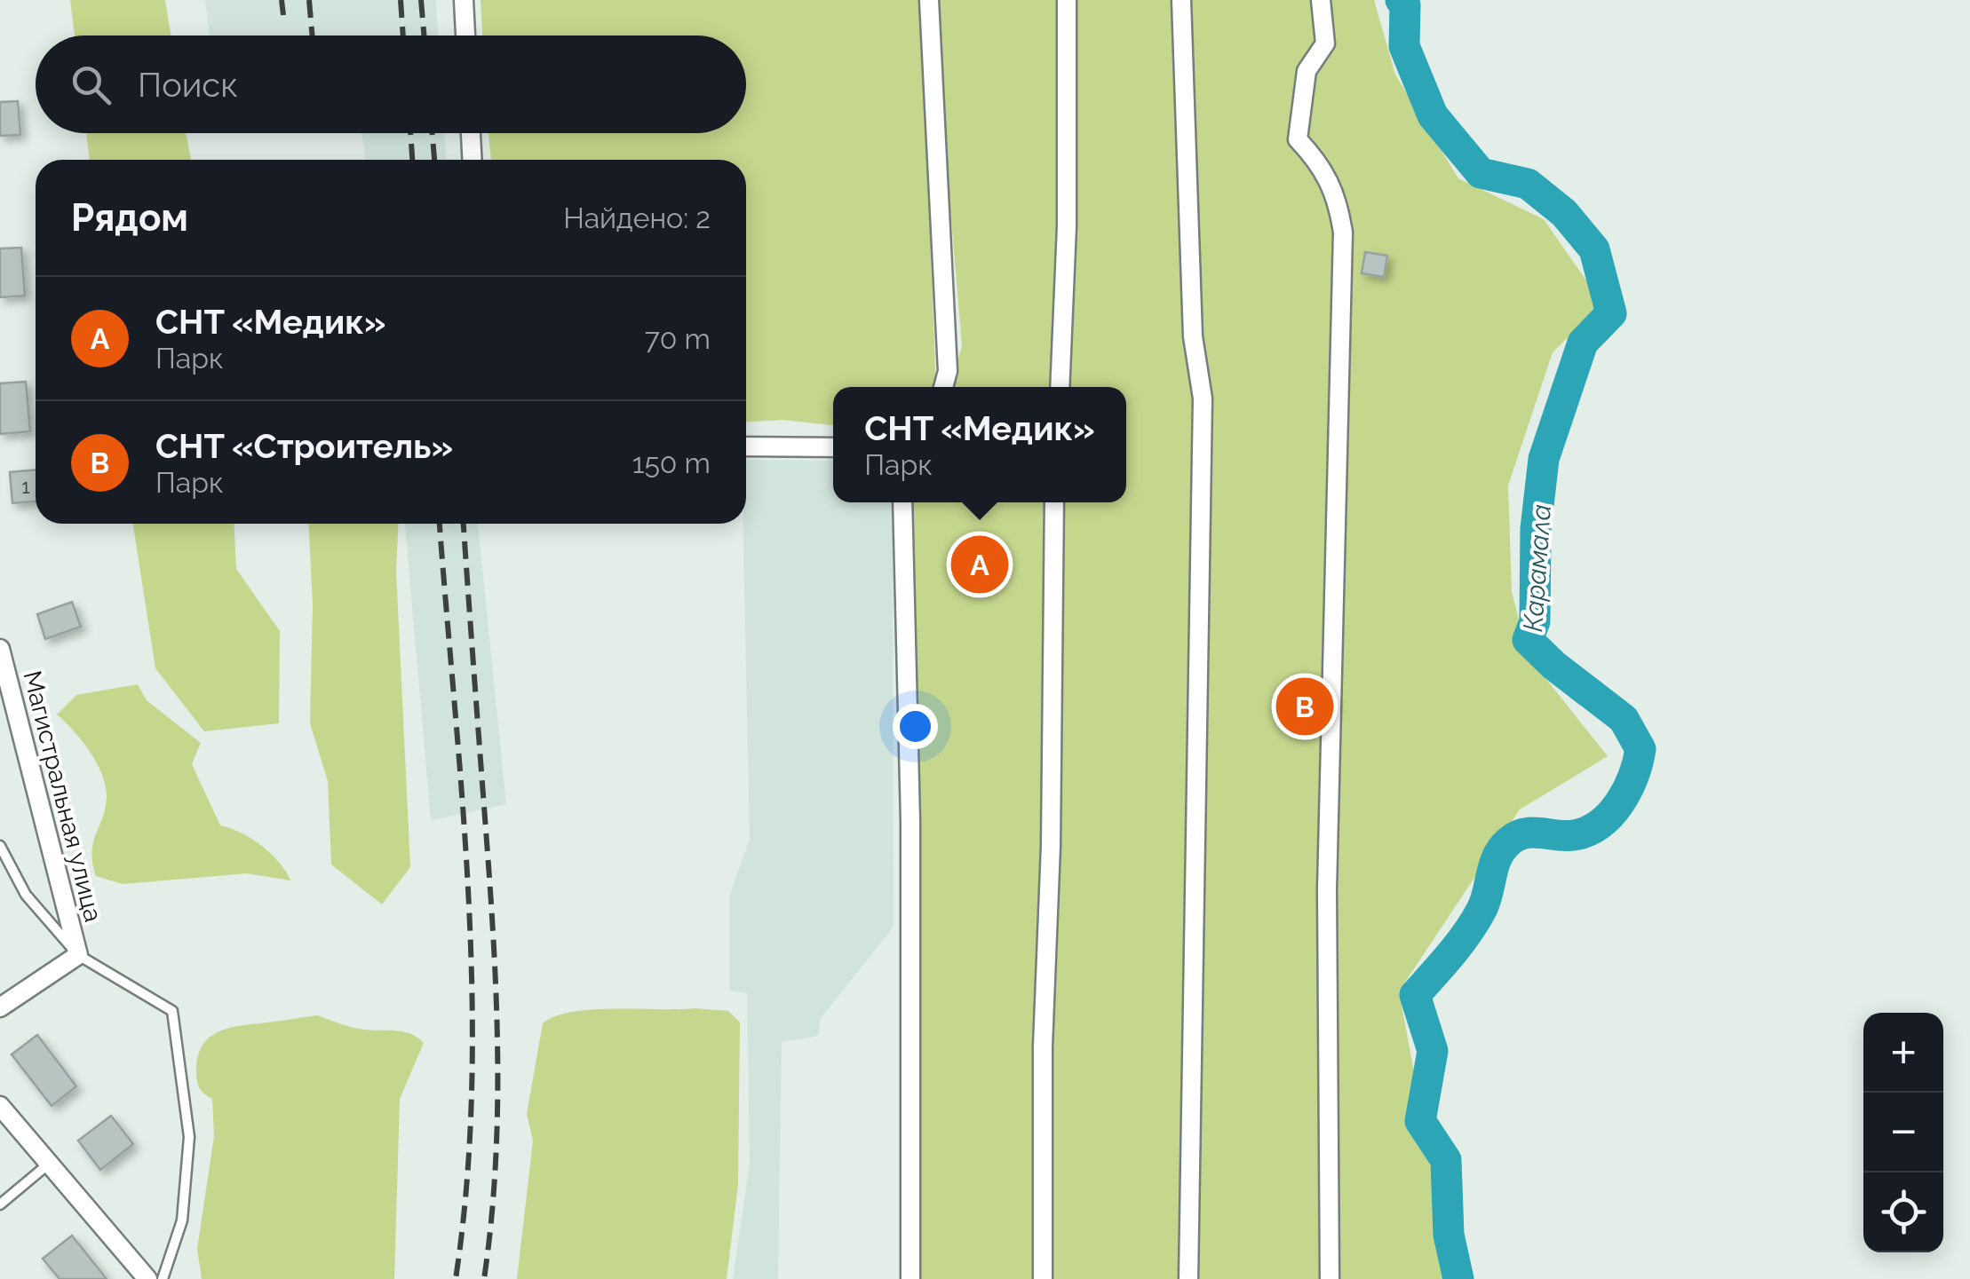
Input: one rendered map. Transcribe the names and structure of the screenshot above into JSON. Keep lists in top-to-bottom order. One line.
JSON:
{"streets":{"street":["Магистральная улица"]},"water":["Карамала"],"house_numbers":["1"],"page":{"search":"Поиск","heading":["Рядом","Найдено: 2"],"list":[{"mark":"A","name":"СНТ «Медик»","note":"Парк","value":"70 m"},{"mark":"B","name":"СНТ «Строитель»","note":"Парк","value":"150 m"}],"popup":["СНТ «Медик»","Парк"],"pins":["A","B"],"map_buttons":["+","−"]}}
